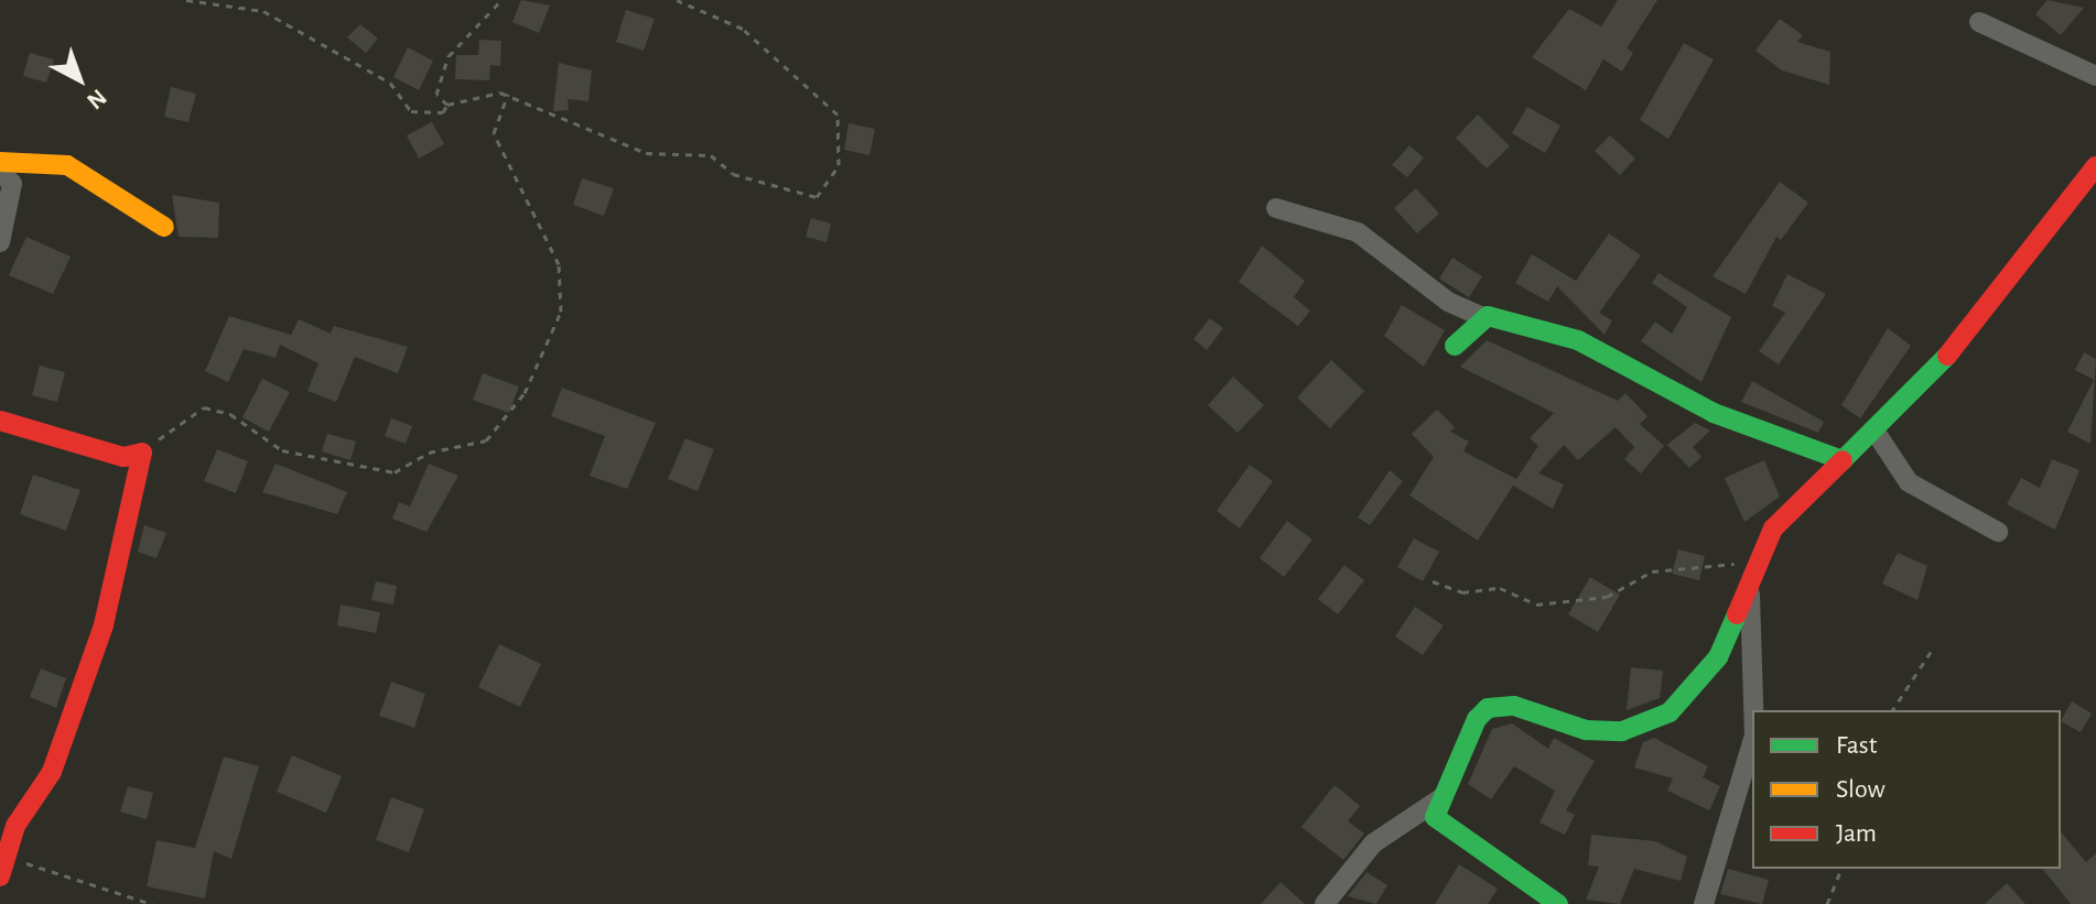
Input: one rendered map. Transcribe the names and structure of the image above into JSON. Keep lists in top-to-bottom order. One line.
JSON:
{"legend":["Fast","Slow","Jam"],"north":"bottom right"}
